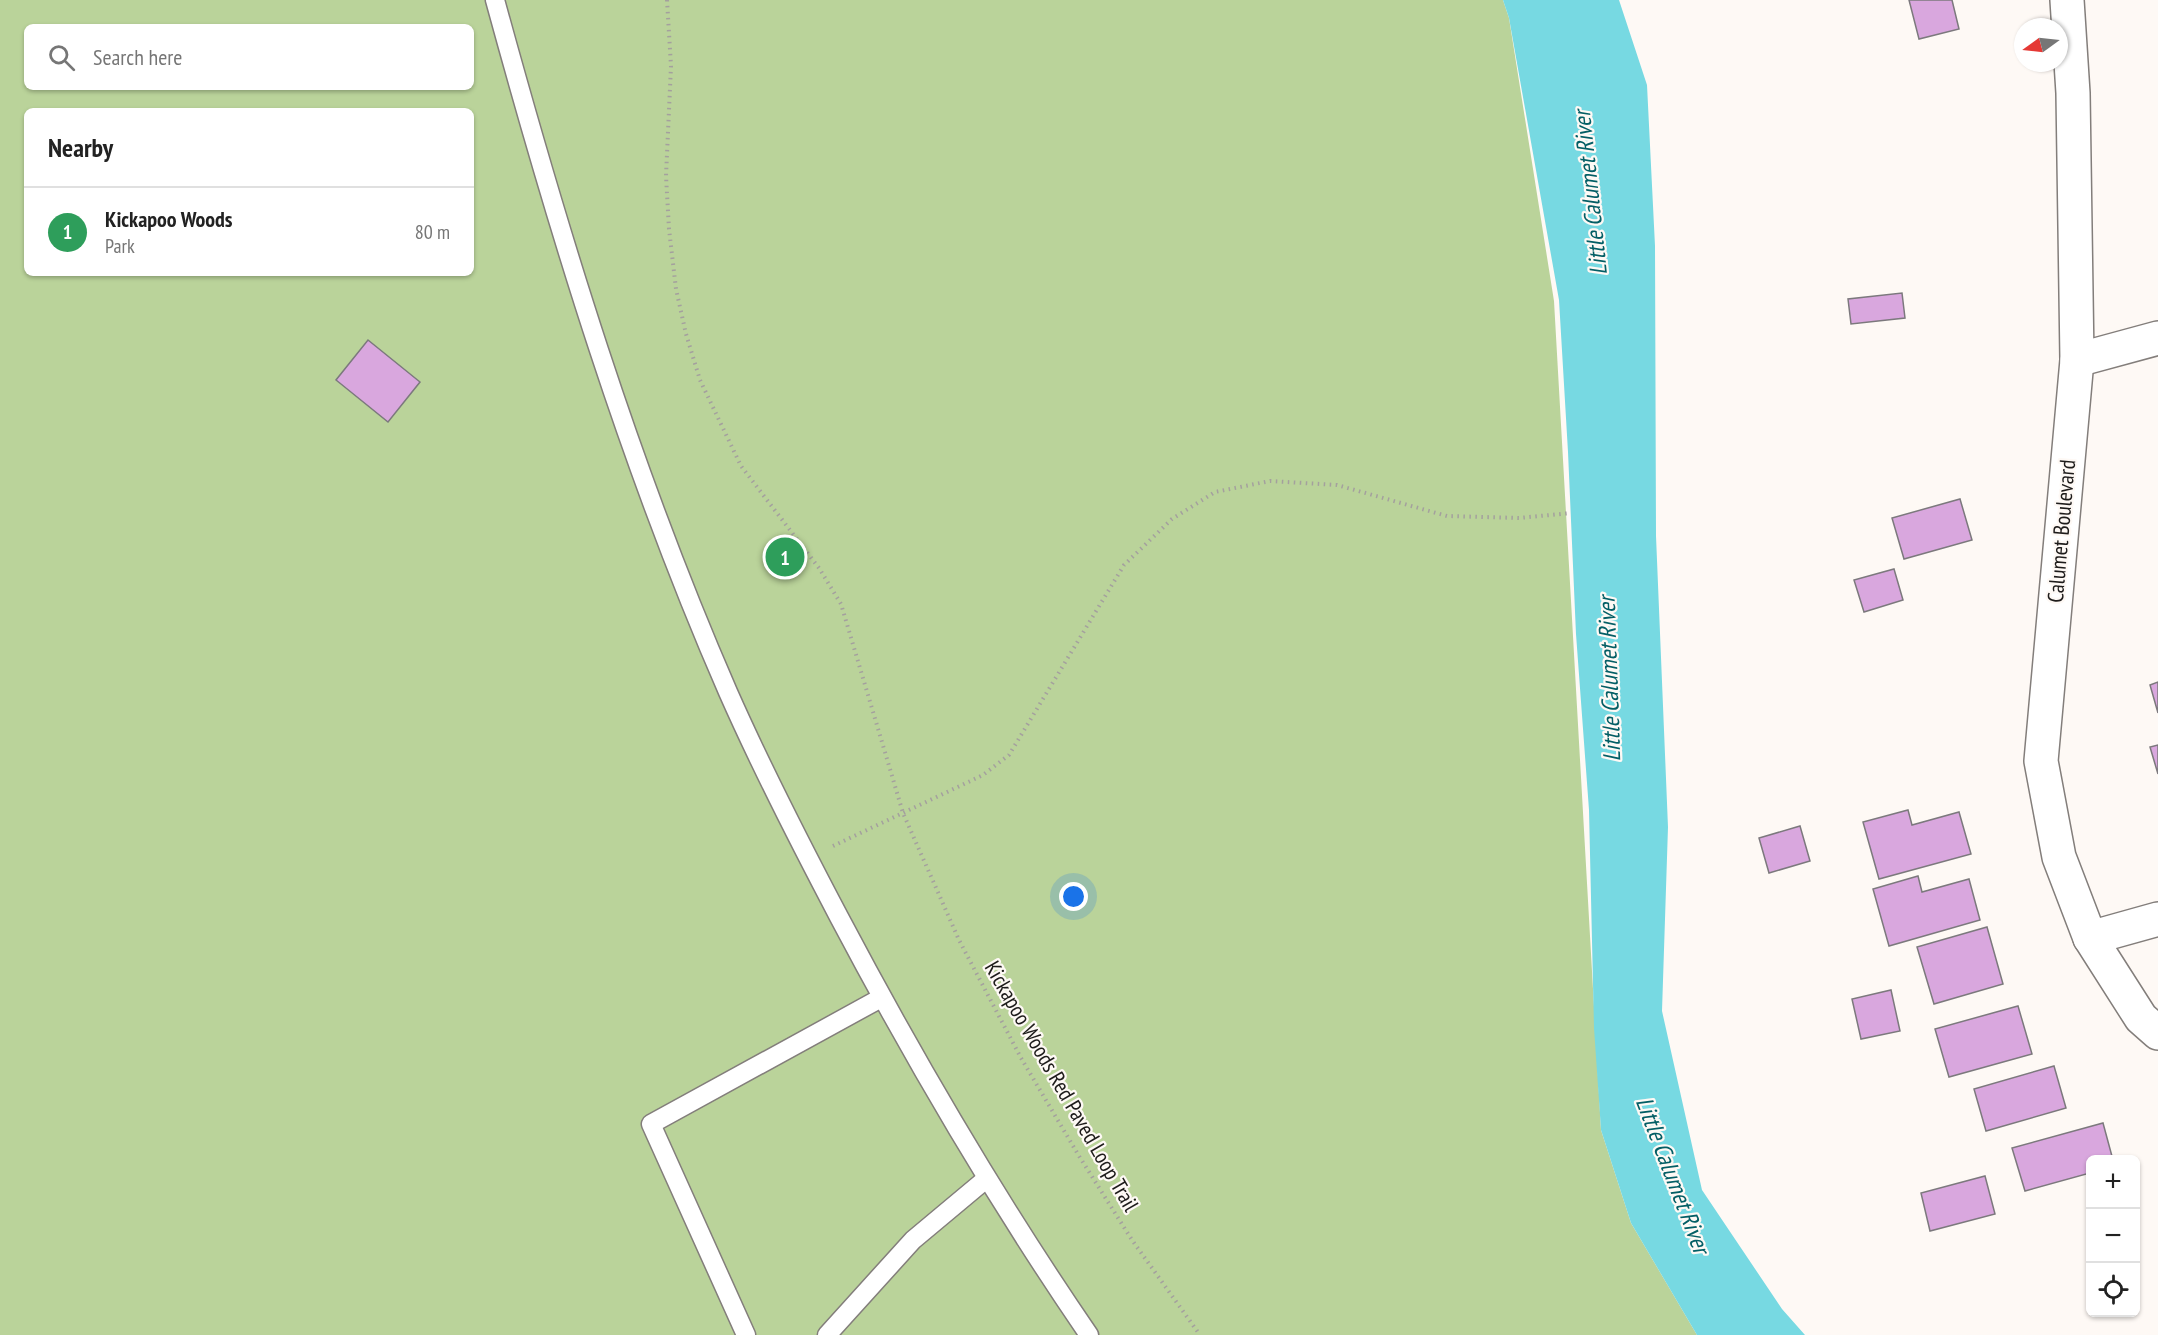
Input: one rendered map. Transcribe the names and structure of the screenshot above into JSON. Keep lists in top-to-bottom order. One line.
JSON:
{"streets":{"street":["Calumet Boulevard"],"path":["Kickapoo Woods Red Paved Loop Trail"]},"water":["Little Calumet River"],"north":"left","page":{"search":"Search here","heading":"Nearby","list":[{"mark":"1","name":"Kickapoo Woods","note":"Park","value":"80 m"}],"pins":"1","map_buttons":["+","−"]}}
